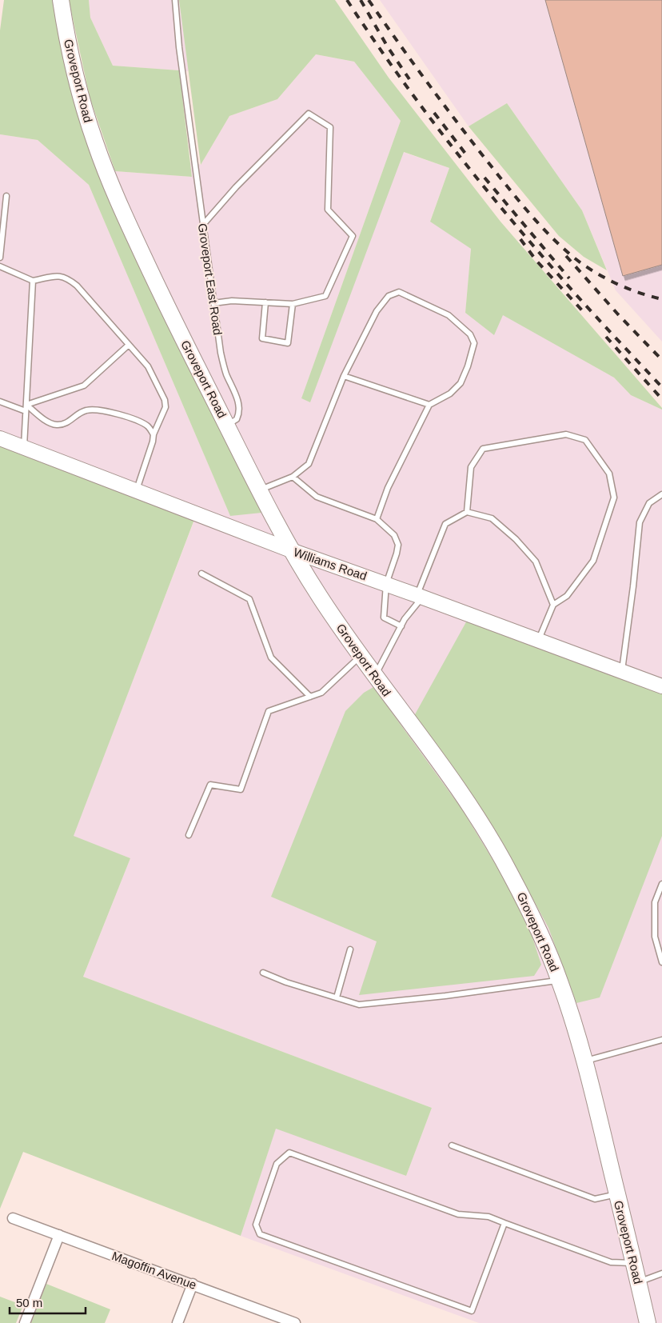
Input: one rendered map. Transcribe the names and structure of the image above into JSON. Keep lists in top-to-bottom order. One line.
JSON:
{"streets":{"main road":["Groveport Road","Williams Road"],"street":["Magoffin Avenue"],"lane":["Groveport East Road"]},"crossings":[["Groveport Road","Groveport East Road"],["Groveport Road","Williams Road"]],"scale_bar":"50 m"}
